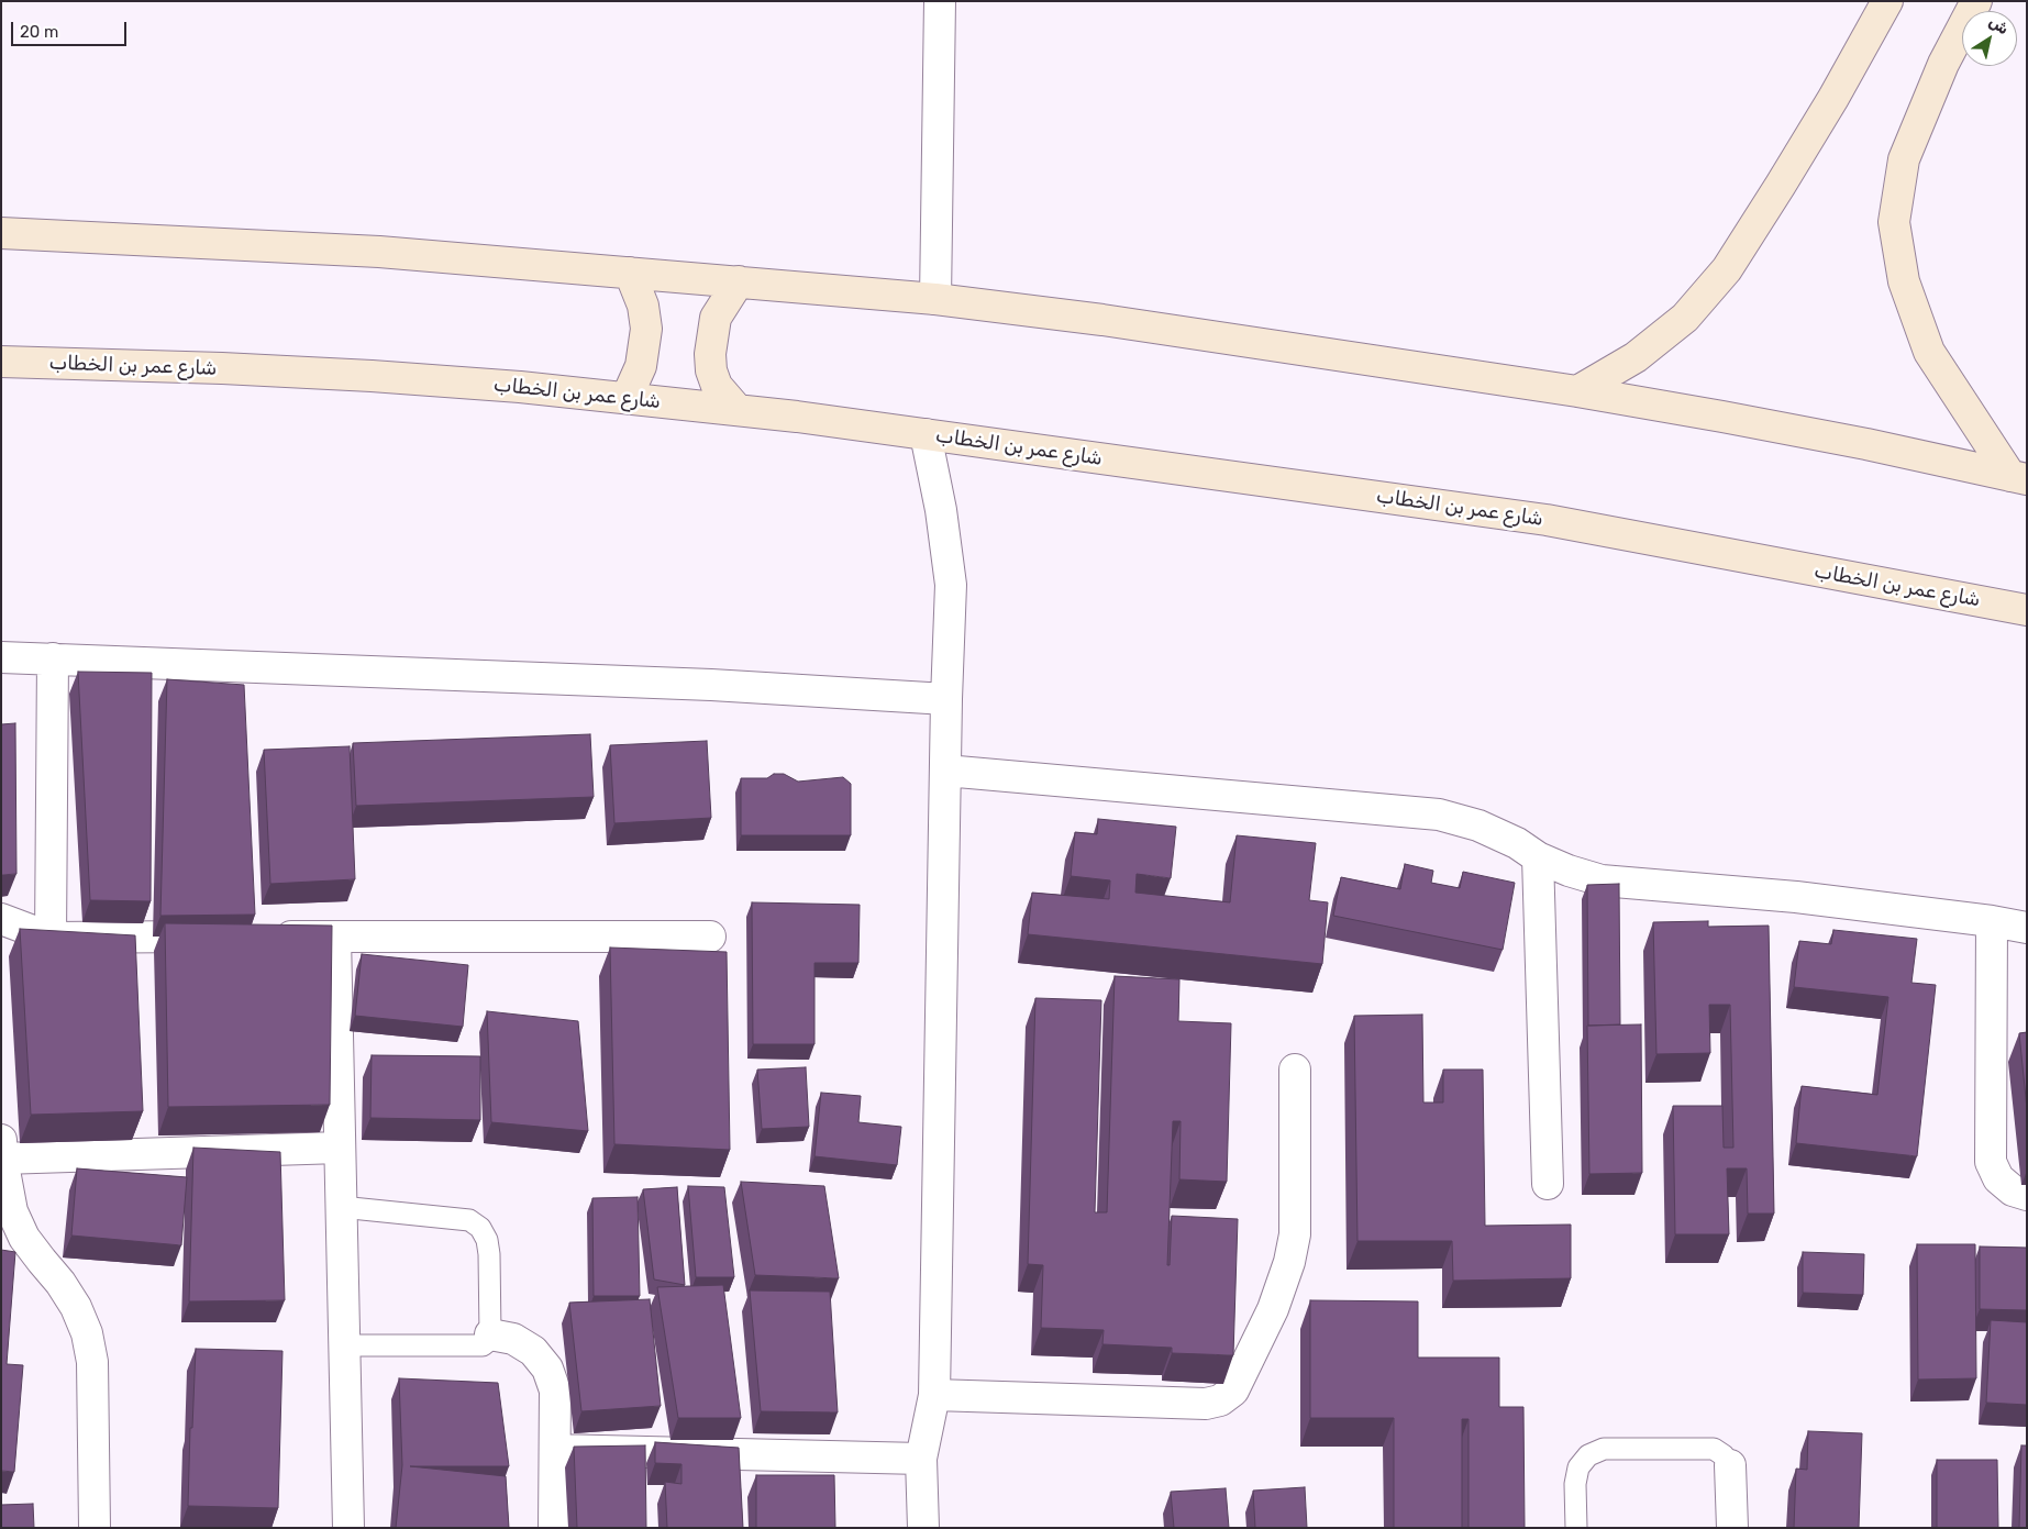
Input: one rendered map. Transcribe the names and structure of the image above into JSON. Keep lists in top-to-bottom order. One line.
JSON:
{"streets":{"street":["شارع عمر بن الخطاب"]},"scale_bar":"20 m","north":"top right"}
